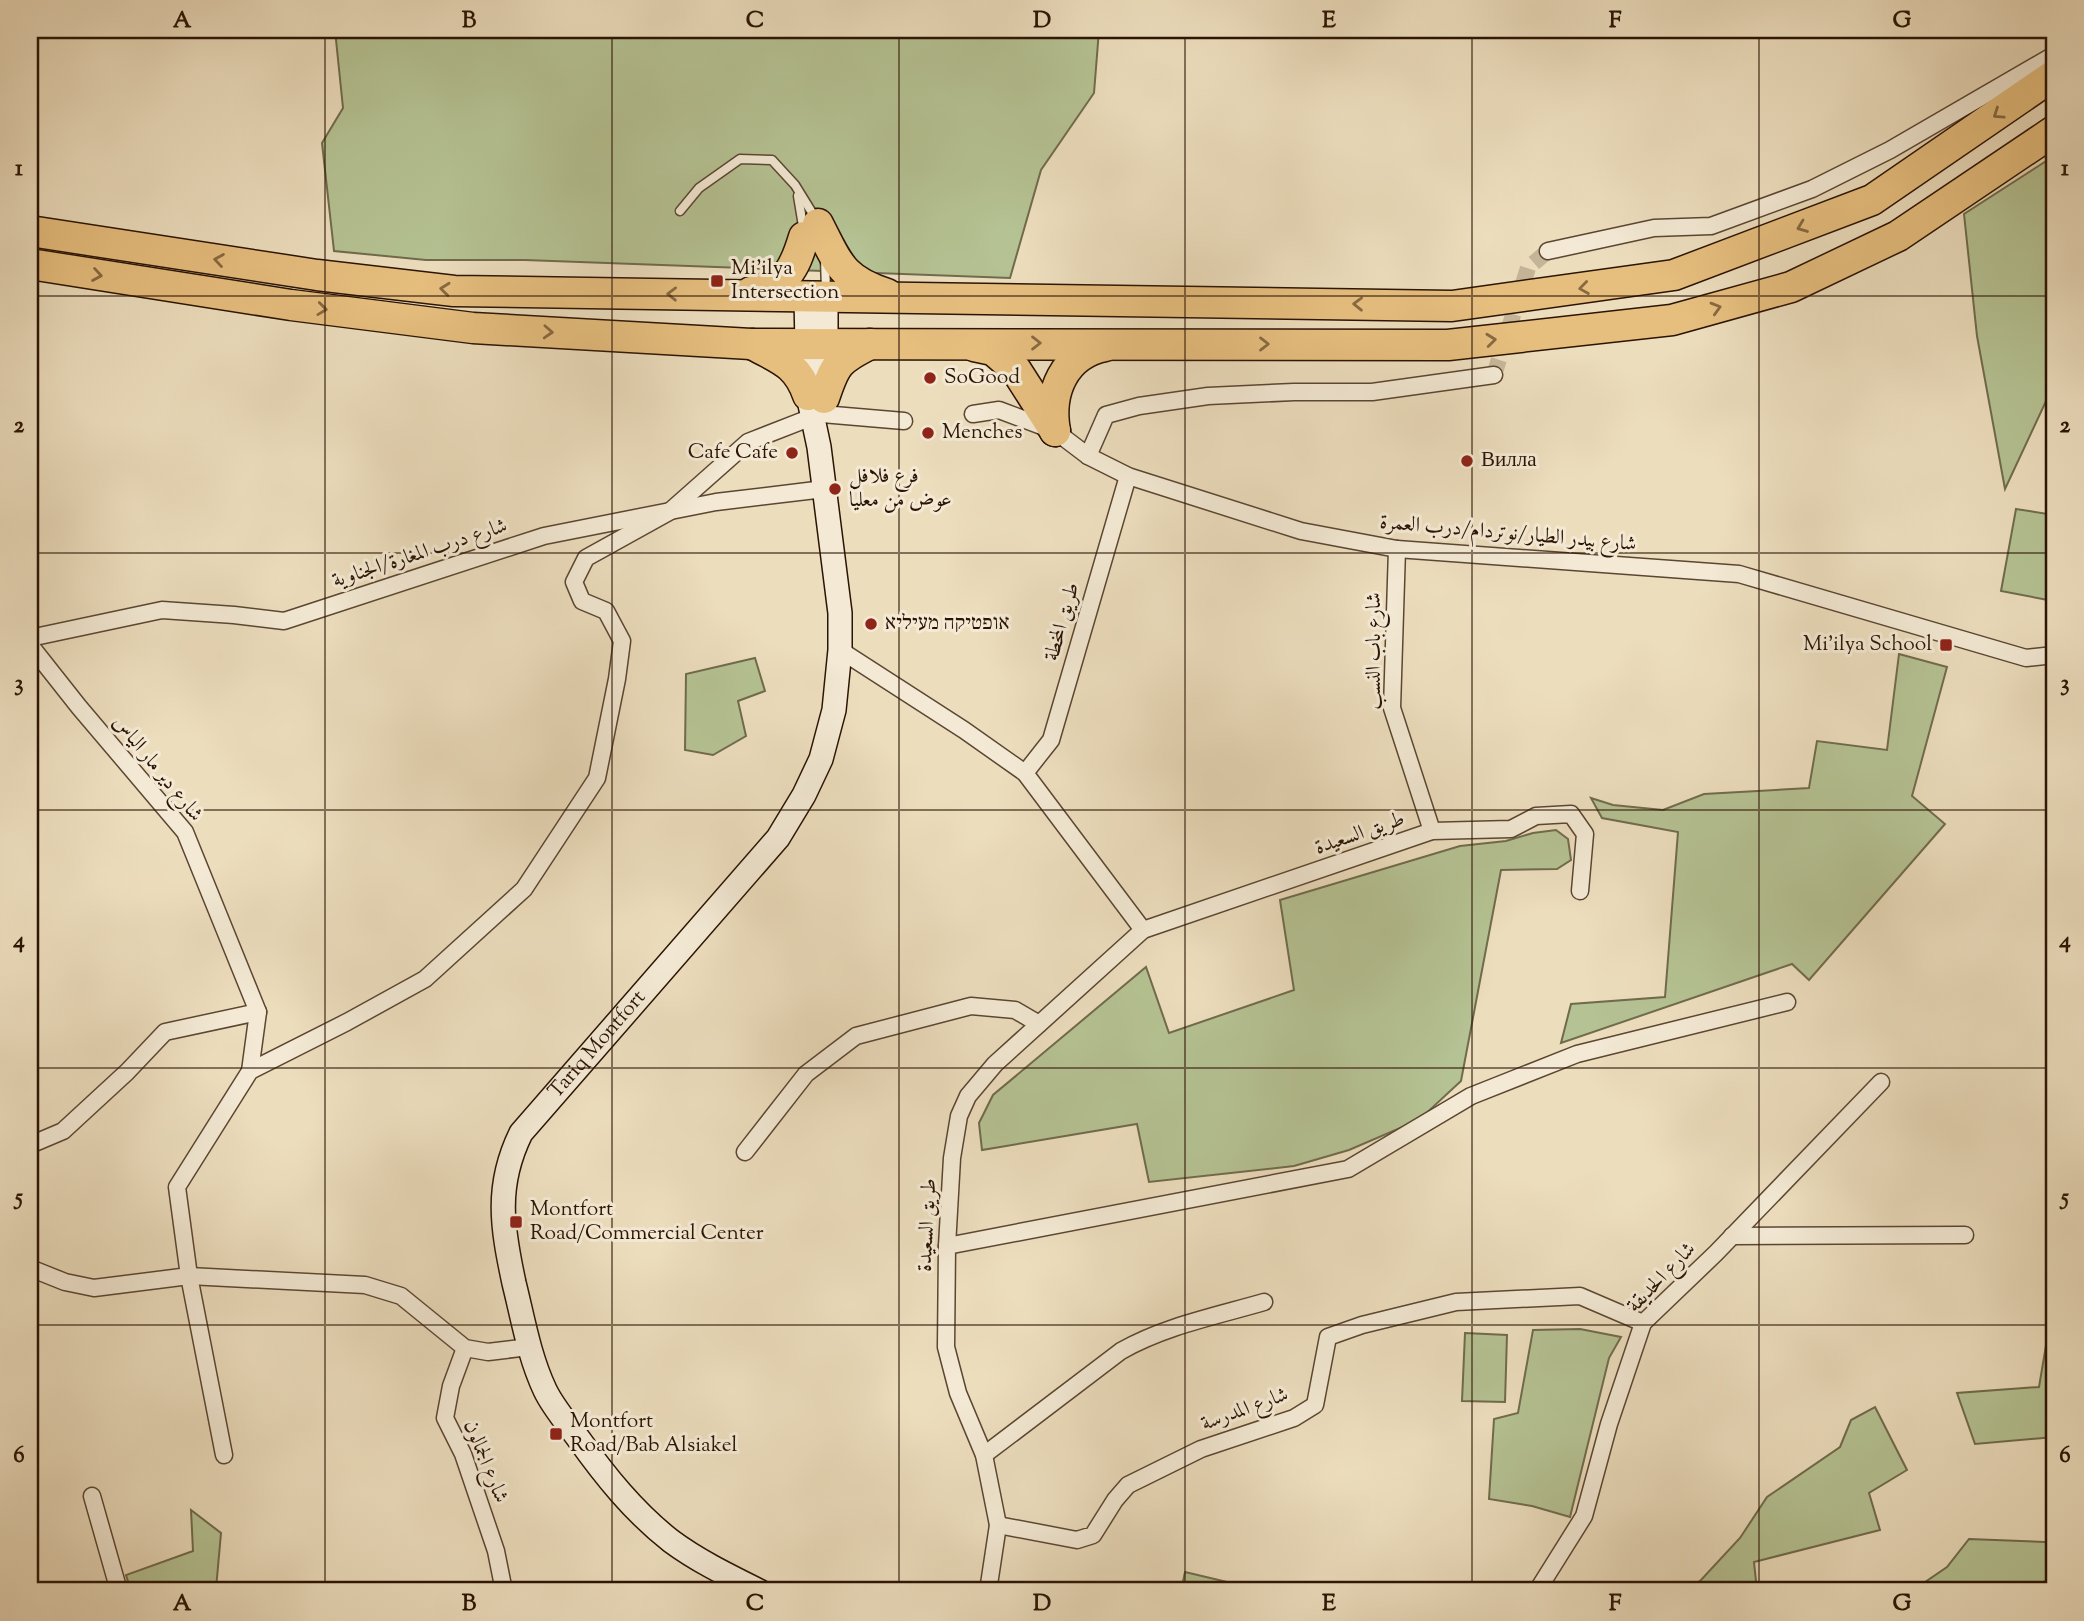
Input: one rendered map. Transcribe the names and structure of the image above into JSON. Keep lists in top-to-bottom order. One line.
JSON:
{"streets":{"main road":["Tariq Montfort"],"street":["شارع بيدر الطيار/نوتردام/درب العمرة","شارع درب المغارة/الجناوية","طريق المخطة","شارع باب النسب","شارع دير مار الياس","طريق السعيدة","شارع الحديقة","شارع المدرسة","شارع الجمالون"]},"crossings":[["شارع بيدر الطيار/نوتردام/درب العمرة","طريق المخطة"],["شارع بيدر الطيار/نوتردام/درب العمرة","شارع باب النسب"],["شارع درب المغارة/الجناوية","Tariq Montfort"],["شارع باب النسب","طريق السعيدة"],["طريق السعيدة","شارع المدرسة"],["شارع الحديقة","شارع المدرسة"]],"places":{"transit":["Mi'ilya Intersection","Mi'ilya School","Montfort Road/Commercial Center","Montfort Road/Bab Alsiakel"],"other":["SoGood","Menches","Cafe Cafe","Вилла","فرع فلافل عوض من معليا","אופטיקה מעיליא"]},"grid":{"columns":["A","B","C","D","E","F","G"],"rows":["1","2","3","4","5","6"]}}
